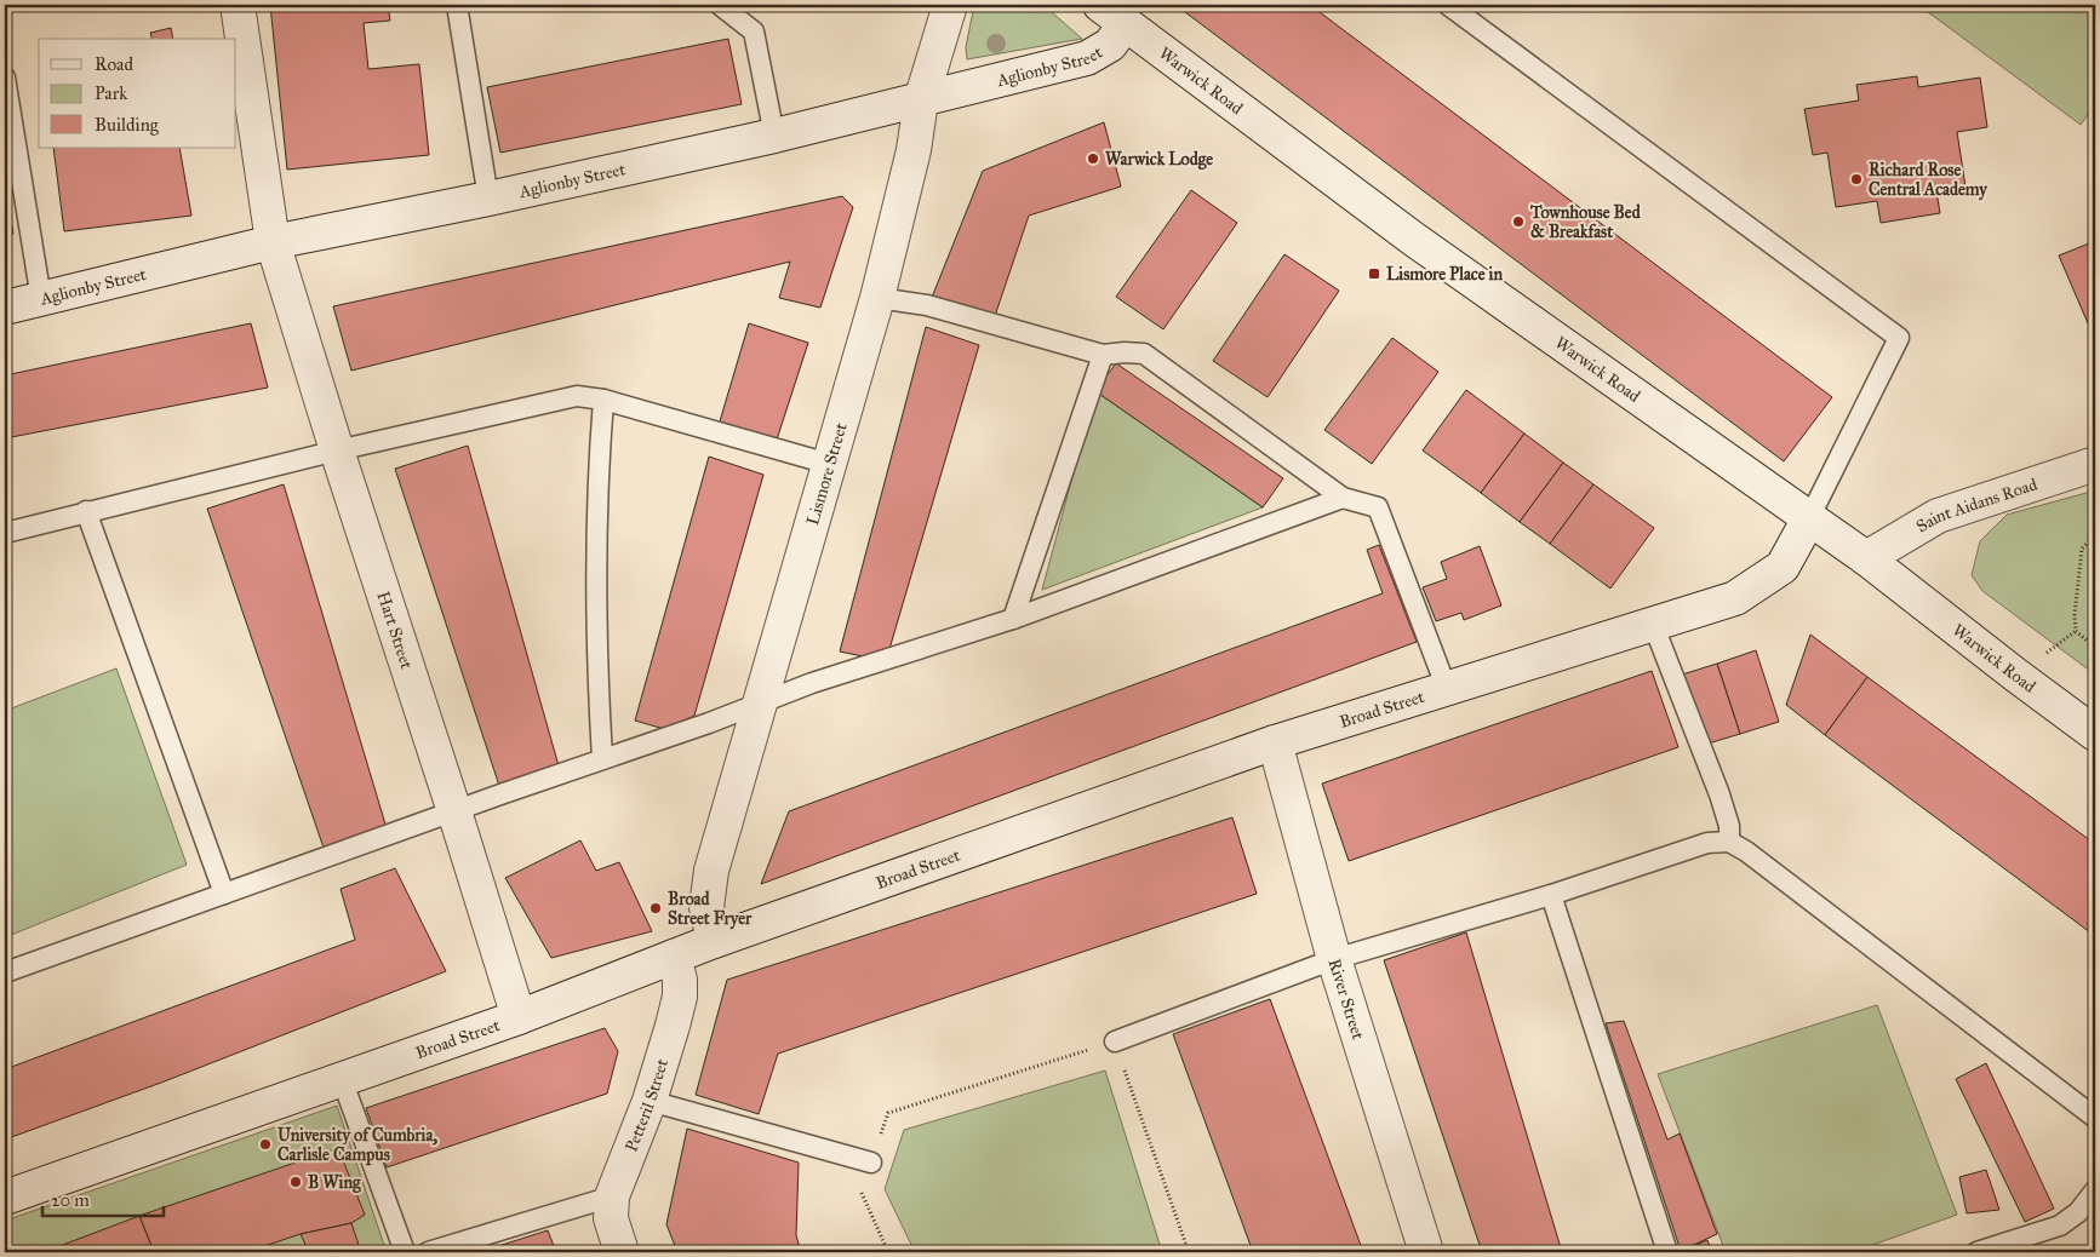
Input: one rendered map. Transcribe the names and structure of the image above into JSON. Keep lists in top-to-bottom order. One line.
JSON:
{"streets":{"street":["Aglionby Street","Warwick Road","Lismore Street","Saint Aidans Road","Hart Street","Broad Street","River Street","Petteril Street"]},"crossings":[["Aglionby Street","Warwick Road"],["Aglionby Street","Lismore Street"],["Aglionby Street","Hart Street"],["Warwick Road","Saint Aidans Road"],["Warwick Road","Broad Street"],["Lismore Street","Broad Street"],["Hart Street","Broad Street"],["Broad Street","River Street"],["Broad Street","Petteril Street"]],"places":{"other":["Warwick Lodge","Richard Rose Central Academy","Townhouse Bed & Breakfast","Broad Street Fryer","University of Cumbria, Carlisle Campus","B Wing"],"transit":["Lismore Place in"]},"legend":["Road","Park","Building"],"scale_bar":"20 m"}
